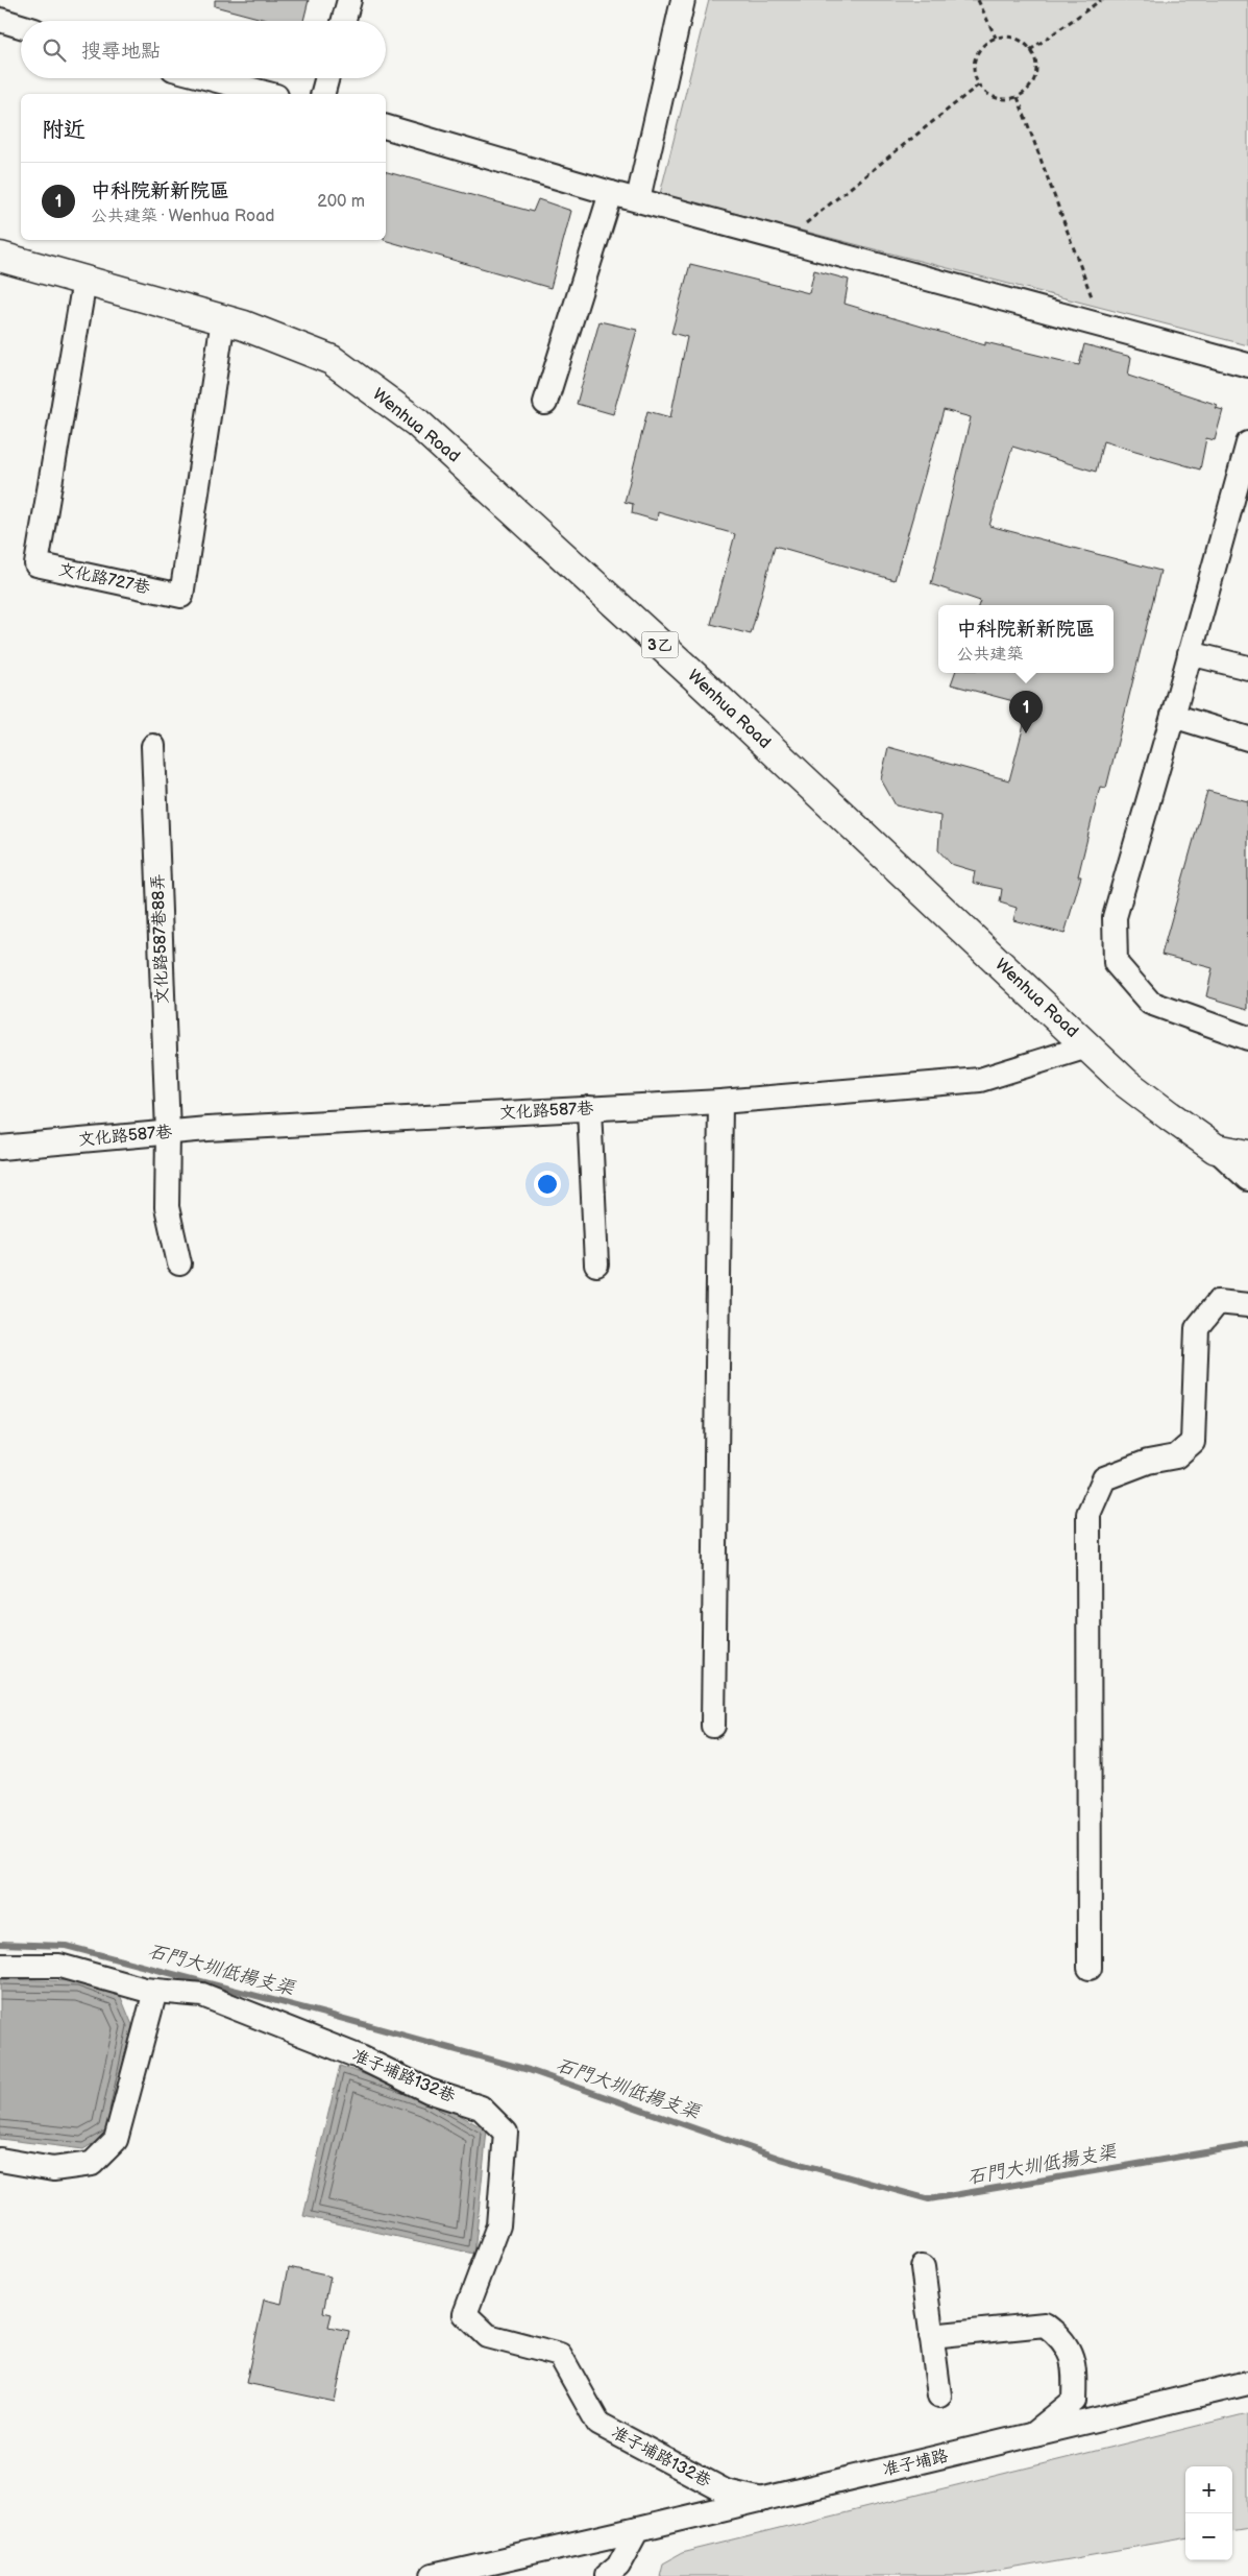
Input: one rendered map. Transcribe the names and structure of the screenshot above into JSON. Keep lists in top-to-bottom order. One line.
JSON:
{"streets":{"main road":["Wenhua Road","3乙"],"lane":["文化路727巷","文化路587巷88弄","文化路587巷","准子埔路132巷","准子埔路"]},"crossings":[["Wenhua Road","文化路727巷"],["Wenhua Road","文化路587巷"],["文化路587巷88弄","文化路587巷"],["准子埔路132巷","准子埔路"]],"water":["石門大圳低揚支渠"],"page":{"search":"搜尋地點","heading":"附近","list":[{"mark":"1","name":"中科院新新院區","note":"公共建築 · Wenhua Road","value":"200 m"}],"popup":["中科院新新院區","公共建築"],"pins":"1","map_buttons":["+","−"]}}
